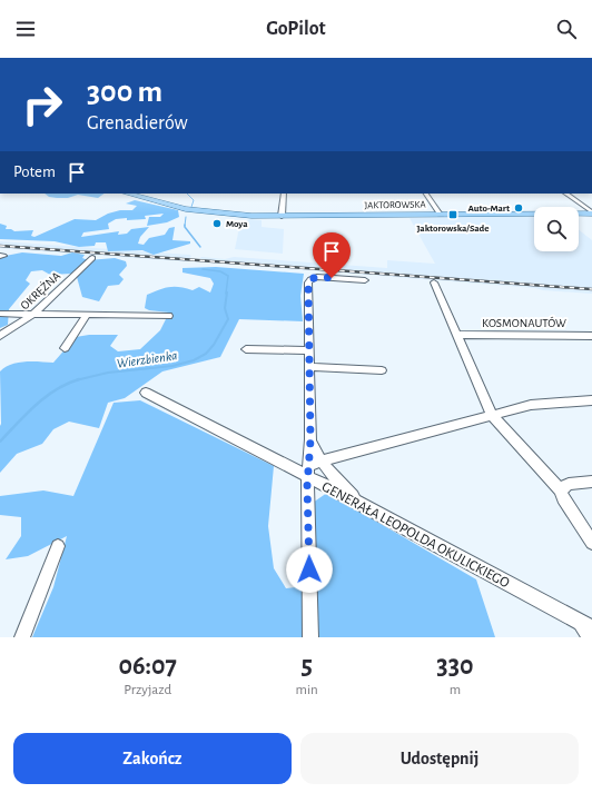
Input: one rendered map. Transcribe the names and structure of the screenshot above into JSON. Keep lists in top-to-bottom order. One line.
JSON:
{"streets":{"main road":["JAKTOROWSKA"],"street":["OKRĘŻNA","KOSMONAUTÓW","GENERAŁA LEOPOLDA OKULICKIEGO"]},"water":["Wierzbienka"],"places":{"other":["Auto-Mart","Moya"],"transit":["Jaktorowska/Sade"]},"page":{"header":"GoPilot","turn":["300 m","Grenadierów"],"then":"Potem","eta":["06:07","Przyjazd","5","min","330","m"],"buttons":["Zakończ","Udostępnij"]}}
